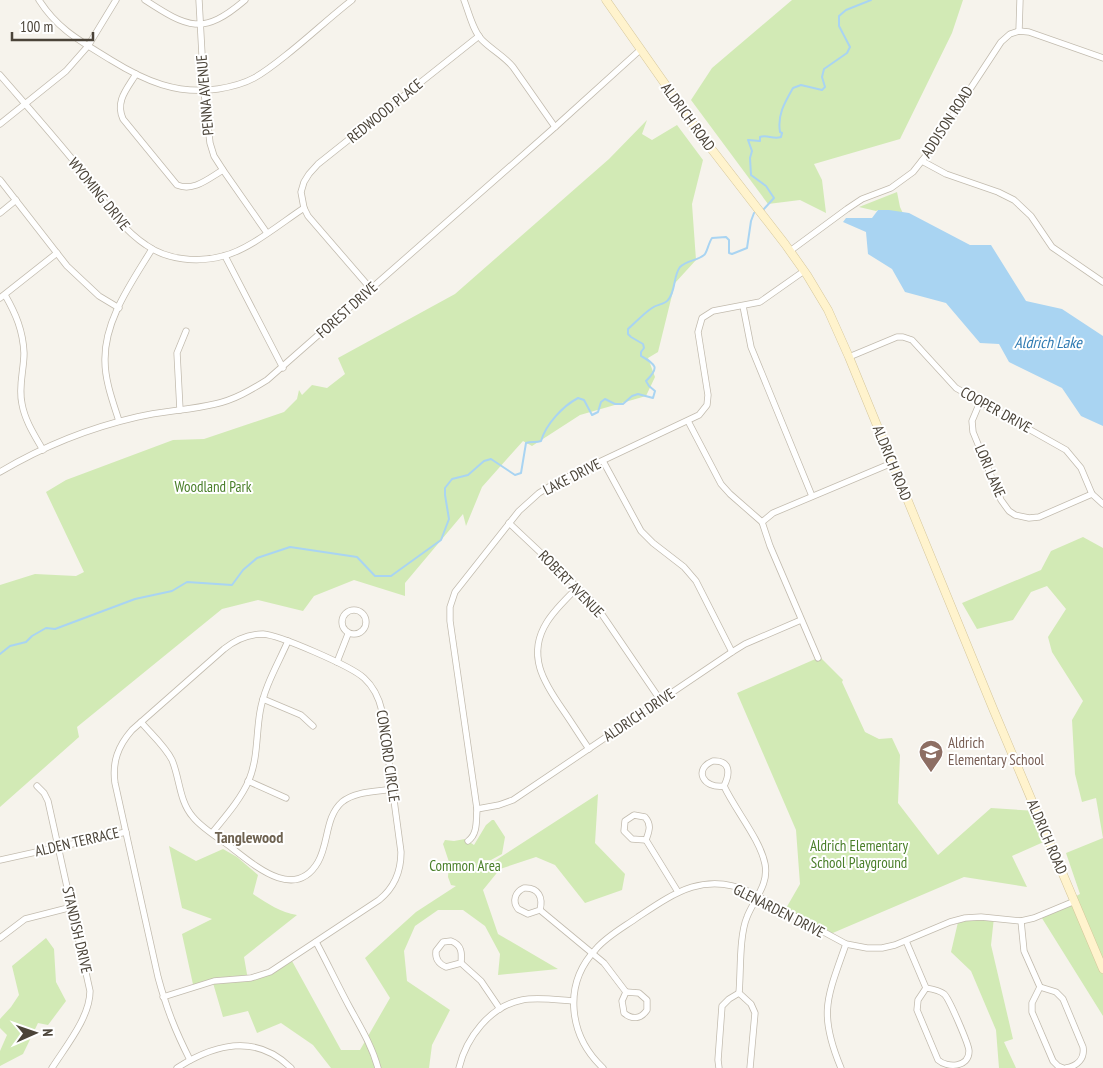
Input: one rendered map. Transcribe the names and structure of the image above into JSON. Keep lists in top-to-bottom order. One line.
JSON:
{"streets":{"main road":["ALDRICH ROAD"],"street":["PENNA AVENUE","REDWOOD PLACE","ADDISON ROAD","WYOMING DRIVE","FOREST DRIVE","COOPER DRIVE","LORI LANE","LAKE DRIVE","ROBERT AVENUE","ALDRICH DRIVE","CONCORD CIRCLE","ALDEN TERRACE","GLENARDEN DRIVE","STANDISH DRIVE"]},"crossings":[["PENNA AVENUE","WYOMING DRIVE"],["REDWOOD PLACE","WYOMING DRIVE"],["ALDRICH ROAD","ADDISON ROAD"],["ALDRICH ROAD","FOREST DRIVE"],["ALDRICH ROAD","COOPER DRIVE"],["ALDRICH ROAD","LAKE DRIVE"],["ALDRICH ROAD","GLENARDEN DRIVE"],["COOPER DRIVE","LORI LANE"],["LAKE DRIVE","ROBERT AVENUE"],["LAKE DRIVE","ALDRICH DRIVE"],["ROBERT AVENUE","ALDRICH DRIVE"],["CONCORD CIRCLE","ALDEN TERRACE"],["ALDEN TERRACE","STANDISH DRIVE"]],"districts":["Tanglewood"],"water":["Aldrich Lake"],"parks":["Woodland Park","Aldrich Elementary School Playground","Common Area"],"places":{"school or university":["Aldrich Elementary School"]},"scale_bar":"100 m","north":"right"}
